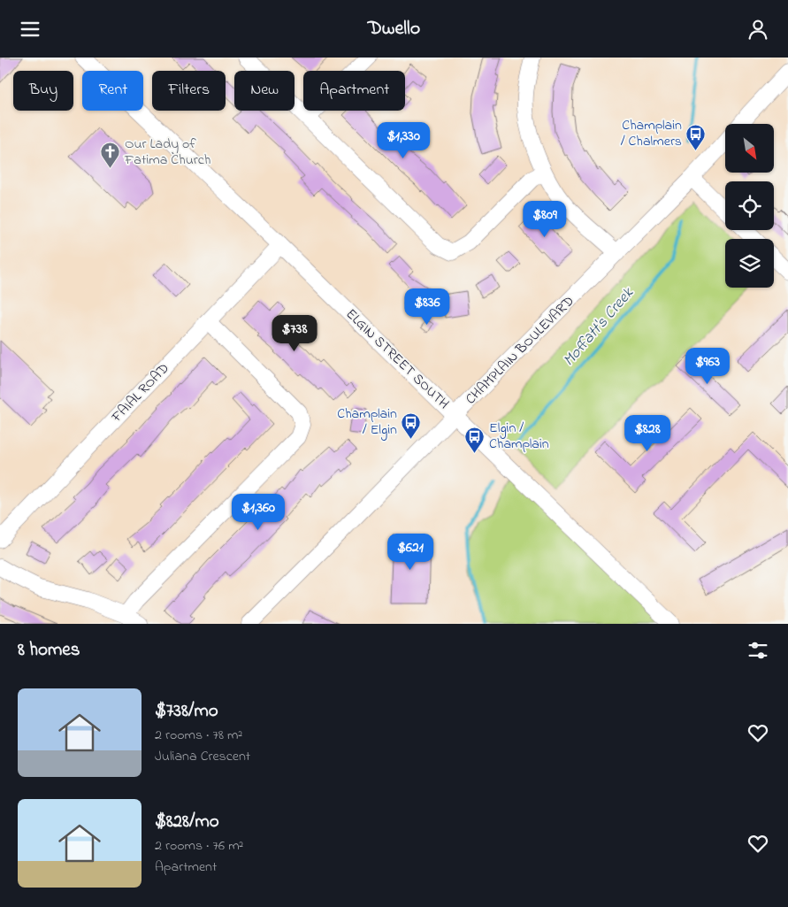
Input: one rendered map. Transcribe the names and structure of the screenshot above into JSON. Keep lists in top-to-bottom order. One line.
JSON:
{"streets":{"street":["CHAMPLAIN BOULEVARD","ELGIN STREET SOUTH","FAIAL ROAD"]},"crossings":[["CHAMPLAIN BOULEVARD","ELGIN STREET SOUTH"],["ELGIN STREET SOUTH","FAIAL ROAD"]],"water":["Moffatt's Creek"],"places":{"bus stop":["Champlain / Chalmers","Champlain / Elgin","Elgin / Champlain"],"church":["Our Lady of Fatima Church"]},"north":"bottom right","page":{"header":"Dwello","chip":["Buy","Rent","Filters","New","Apartment"],"price":["$1,330","$809","$836","$738","$963","$828","$1,360","$621"],"heading":"8 homes","list":[{"name":"$738/mo","note":"2 rooms · 78 m² · Juliana Crescent"},{"name":"$828/mo","note":"2 rooms · 76 m² · Apartment"}]}}
